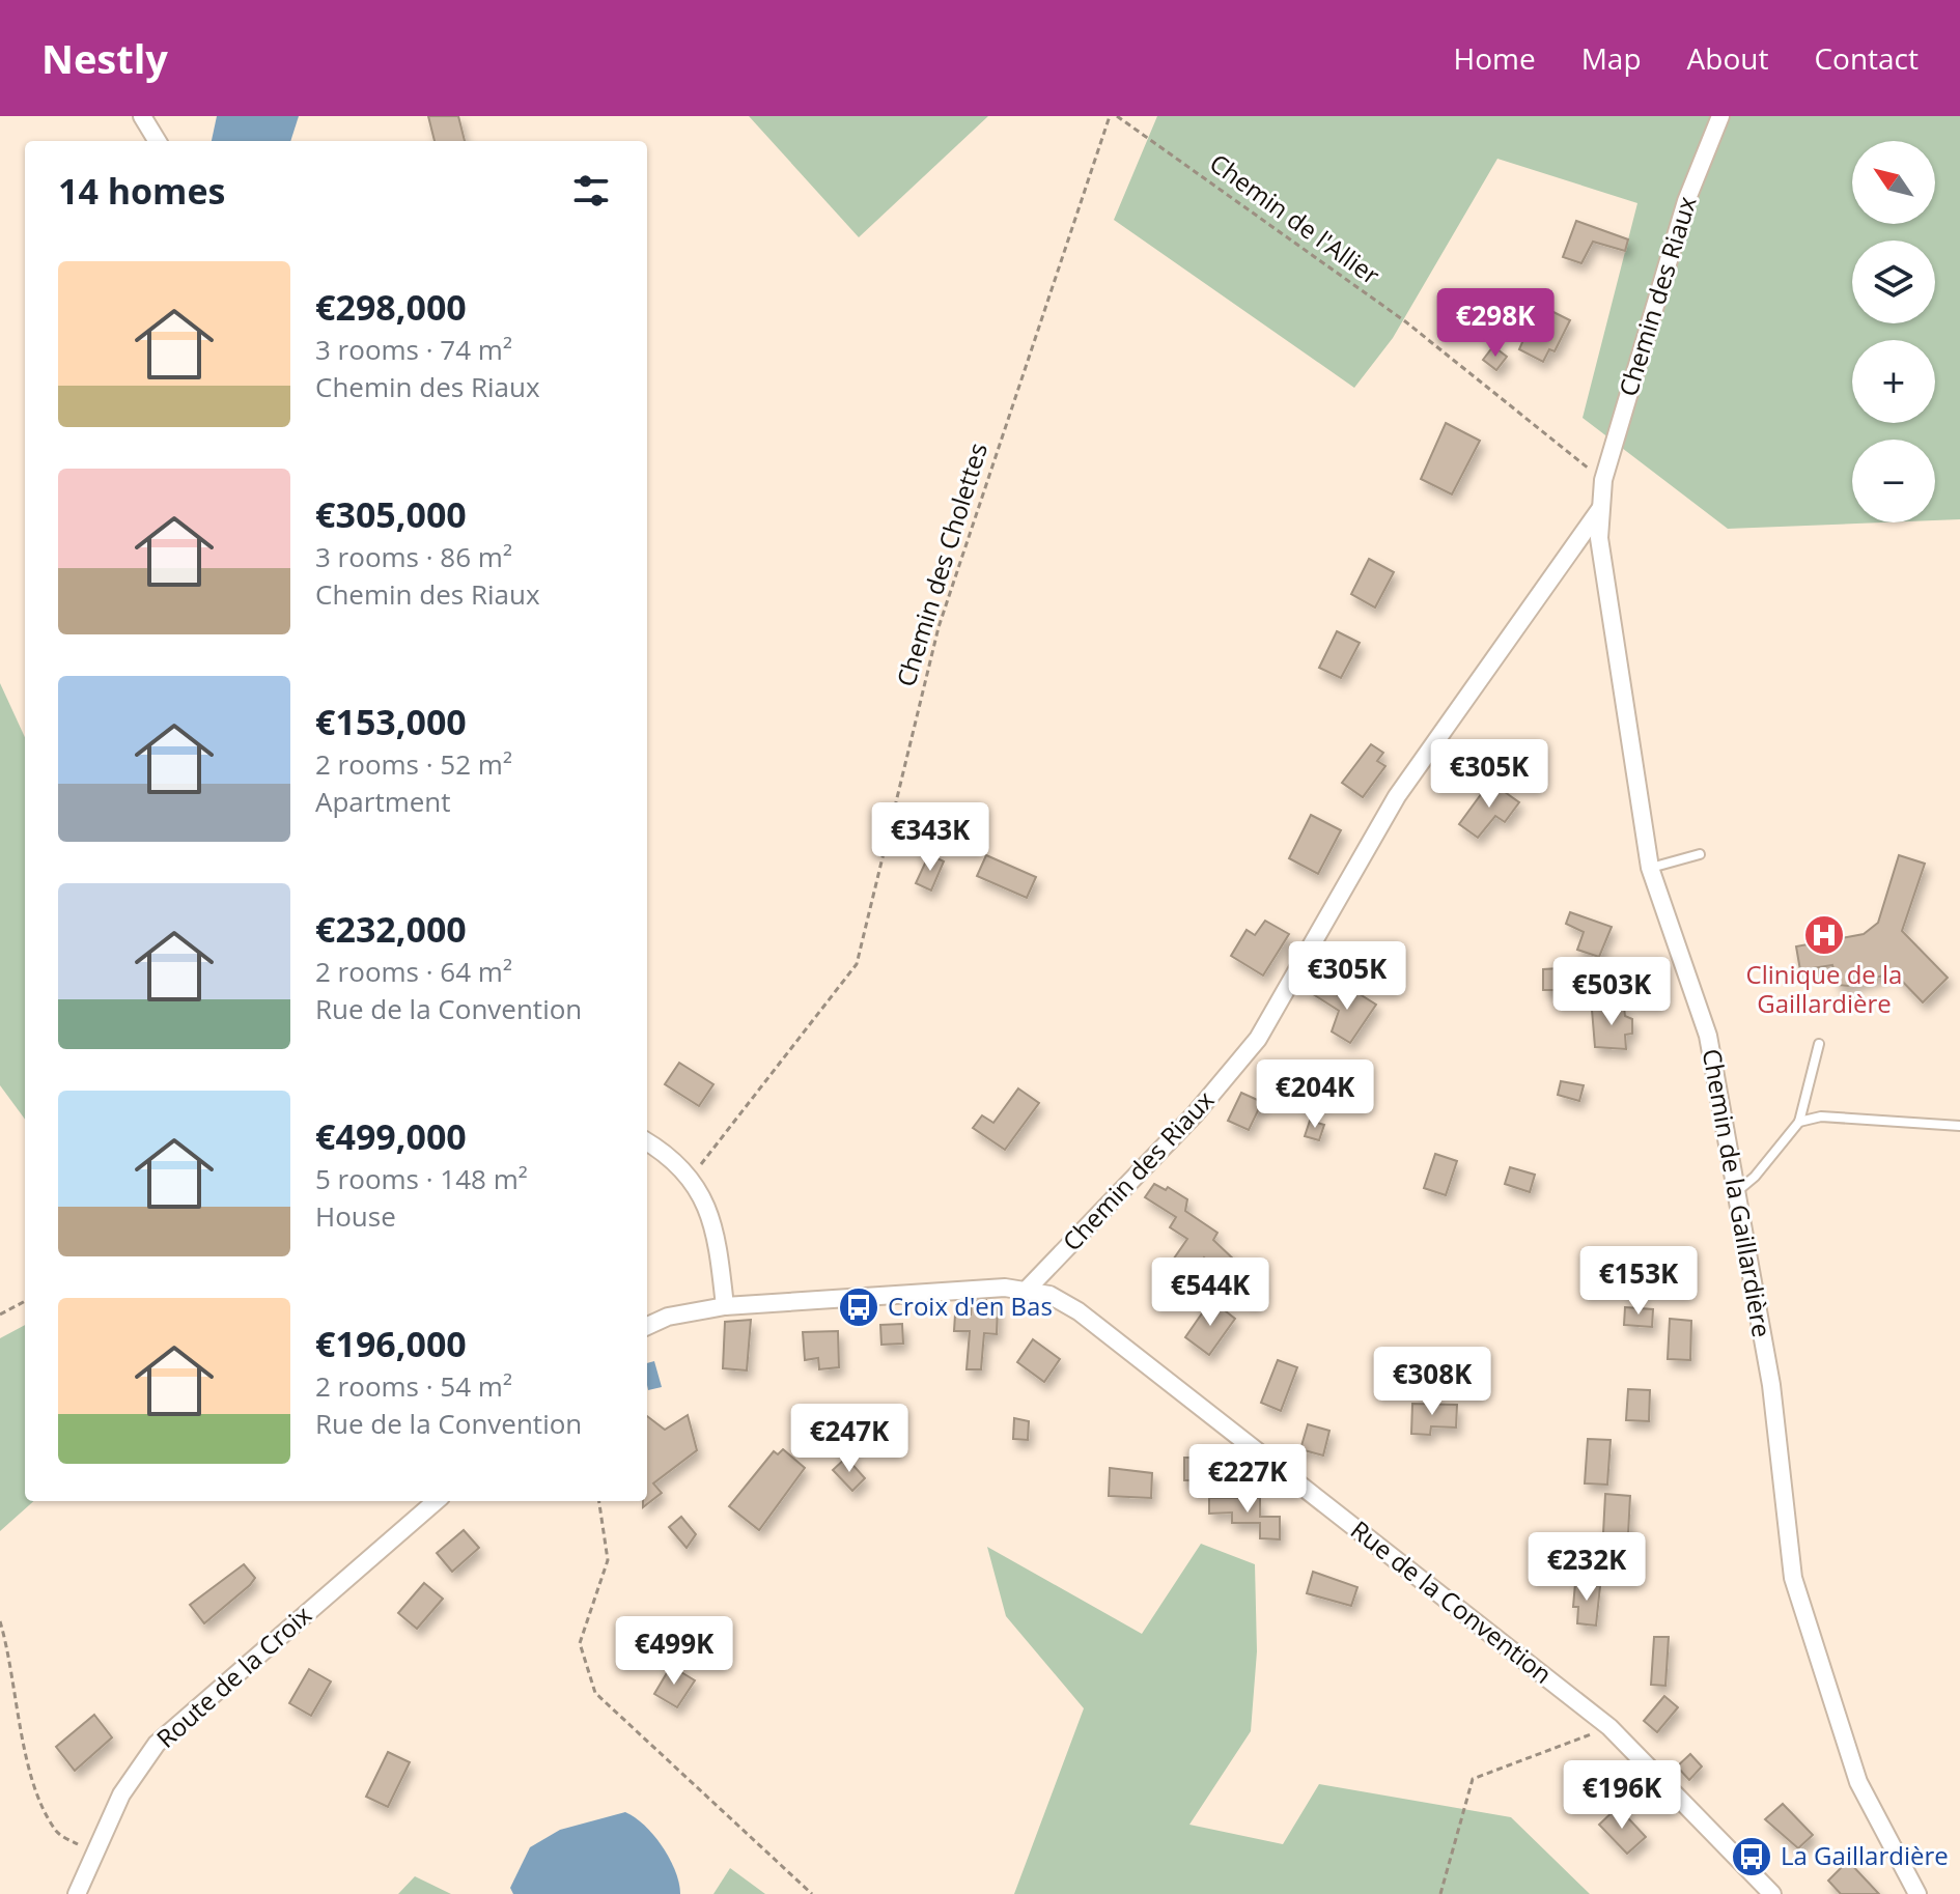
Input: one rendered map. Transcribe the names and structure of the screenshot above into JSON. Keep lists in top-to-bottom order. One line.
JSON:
{"streets":{"street":["Chemin des Riaux","Chemin de la Gaillardière","Rue de la Convention","Route de la Croix"],"path":["Chemin de l'Allier","Chemin des Cholettes"]},"crossings":[["Chemin de l'Allier","Chemin des Riaux"],["Chemin de l'Allier","Chemin de la Gaillardière"],["Chemin des Riaux","Chemin de la Gaillardière"],["Chemin des Riaux","Rue de la Convention"]],"places":{"hospital":["Clinique de la Gaillardière"],"bus stop":["Croix d'en Bas","La Gaillardière"]},"north":"top left","page":{"header":"Nestly","nav":["Home","Map","About","Contact"],"map_buttons":["+","−"],"heading":"14 homes","list":[{"name":"€298,000","note":"3 rooms · 74 m² · Chemin des Riaux"},{"name":"€305,000","note":"3 rooms · 86 m² · Chemin des Riaux"},{"name":"€153,000","note":"2 rooms · 52 m² · Apartment"},{"name":"€232,000","note":"2 rooms · 64 m² · Rue de la Convention"},{"name":"€499,000","note":"5 rooms · 148 m² · House"},{"name":"€196,000","note":"2 rooms · 54 m² · Rue de la Convention"}],"price":["€298K","€305K","€343K","€305K","€503K","€204K","€153K","€544K","€308K","€247K","€227K","€232K","€499K","€196K"]}}
